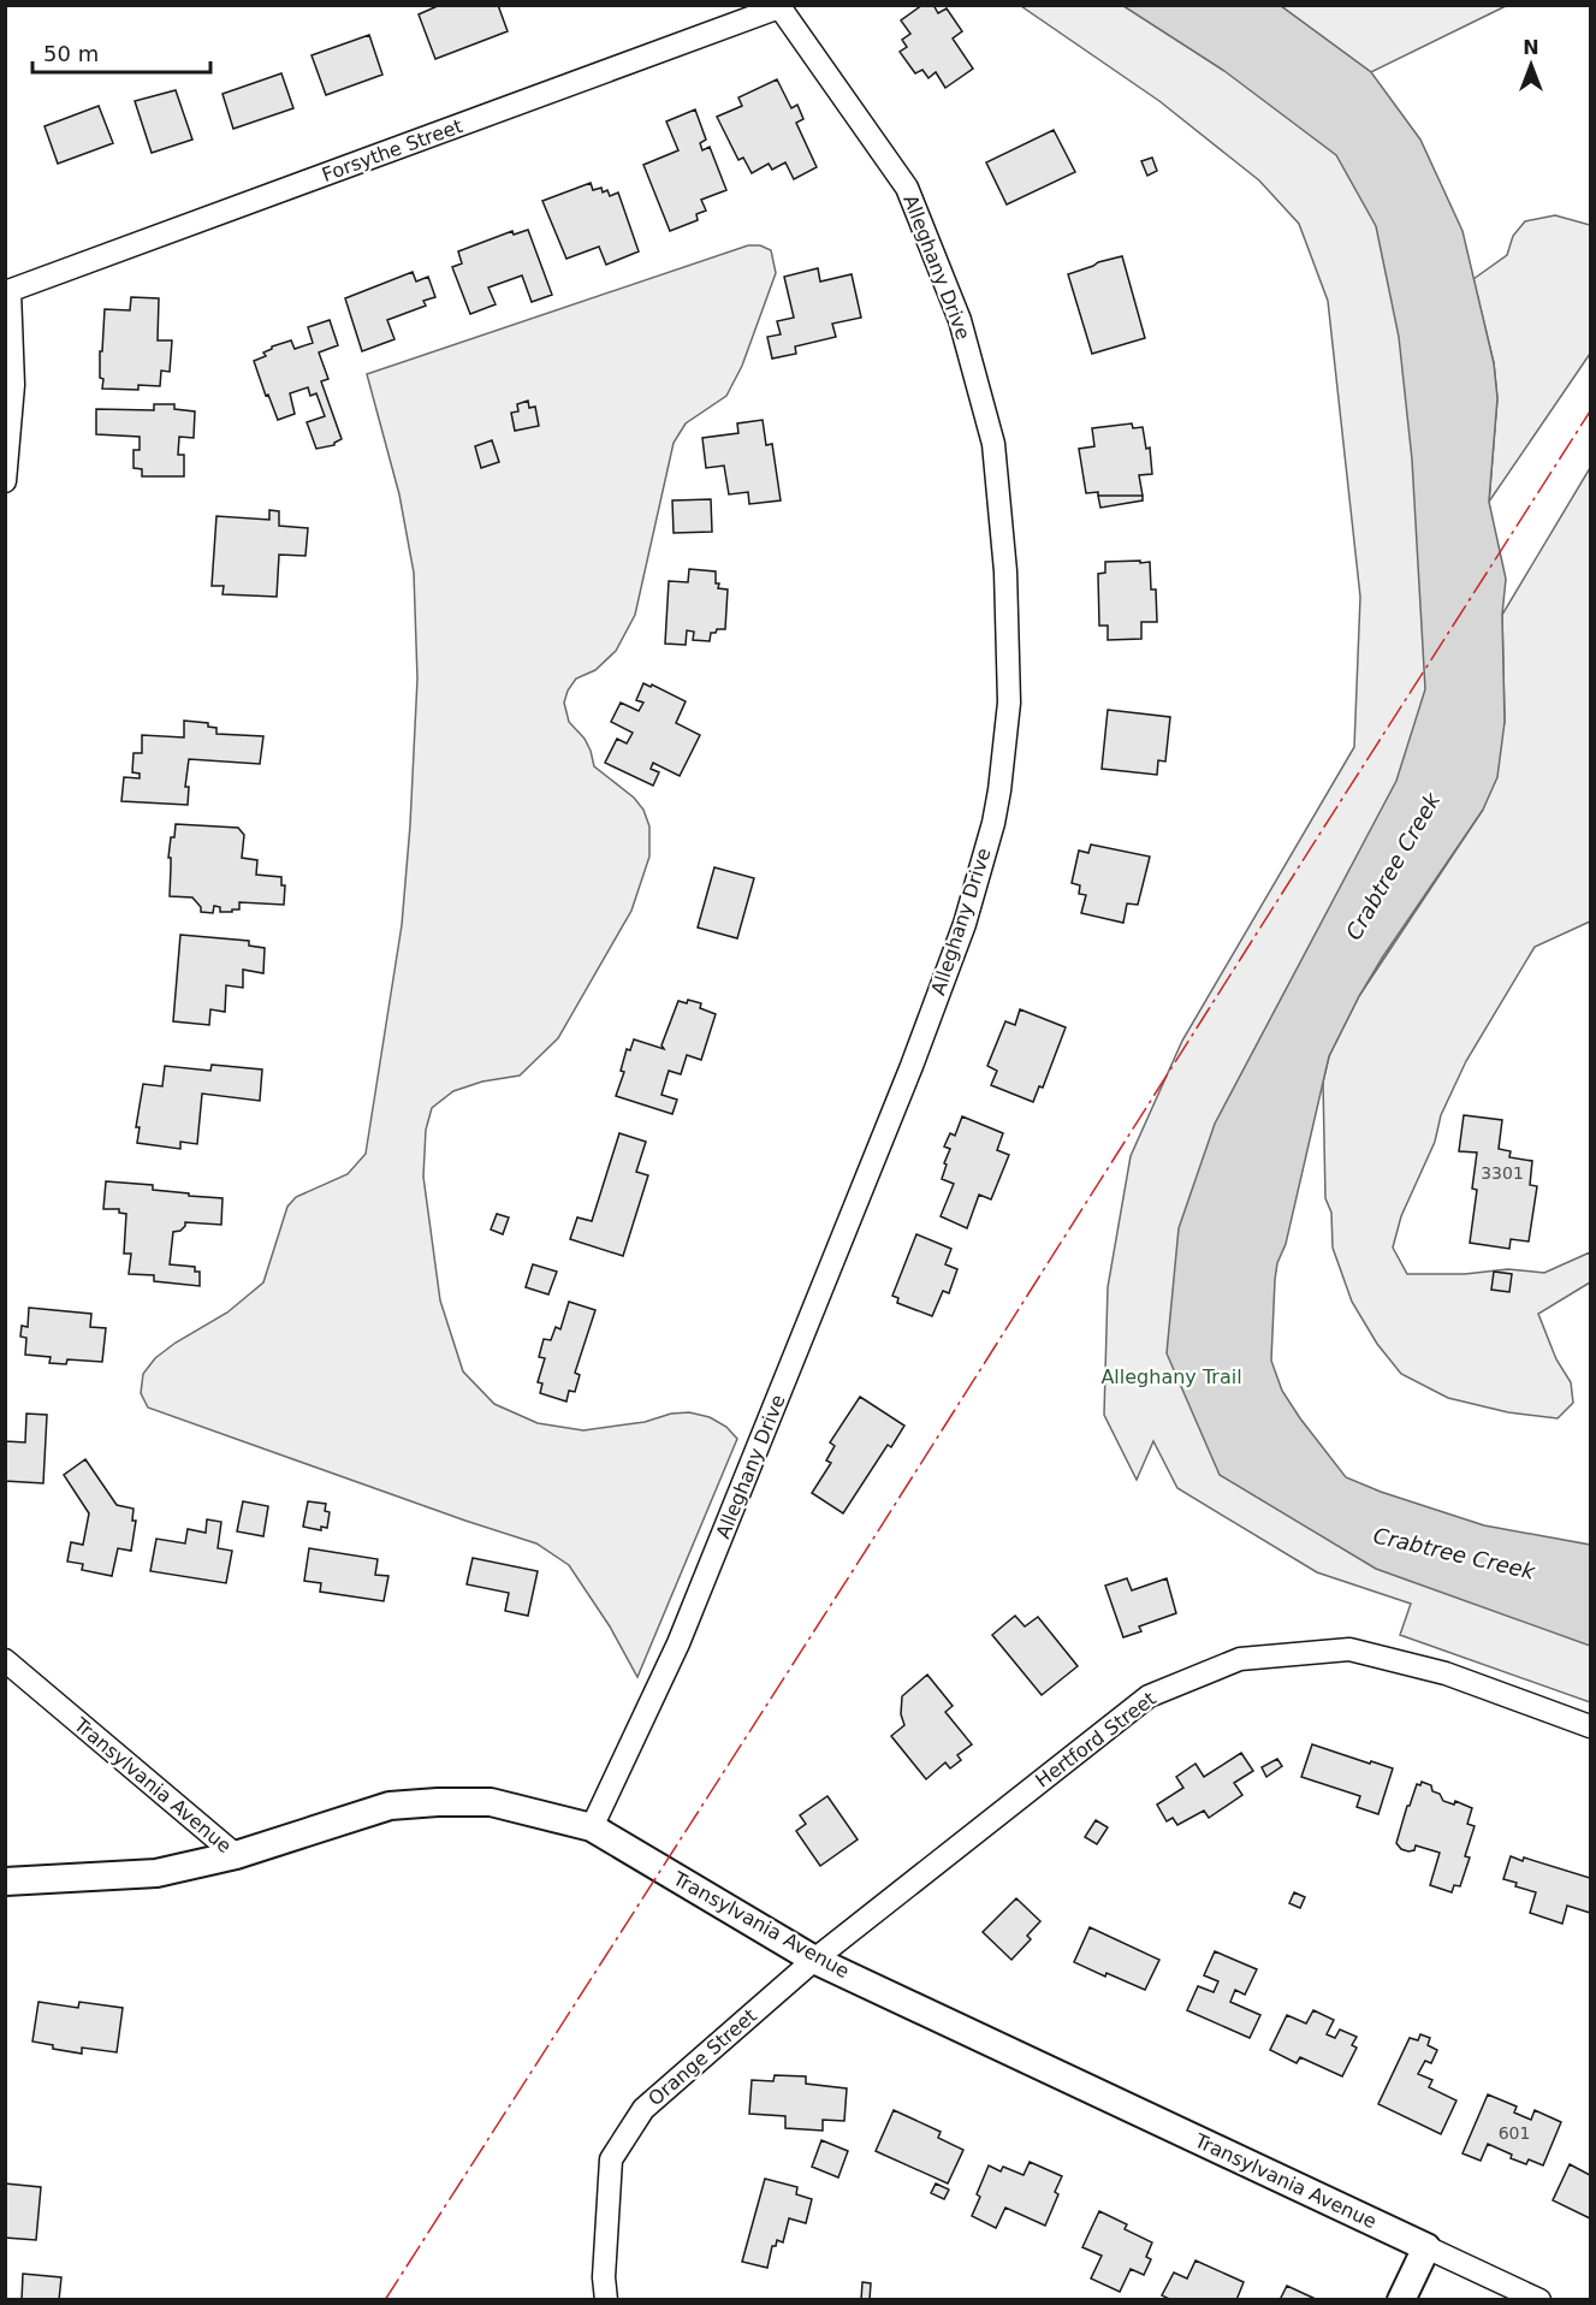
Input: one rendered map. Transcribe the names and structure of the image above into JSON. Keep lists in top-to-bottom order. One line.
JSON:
{"streets":{"street":["Forsythe Street","Alleghany Drive","Hertford Street","Transylvania Avenue","Orange Street"]},"crossings":[["Forsythe Street","Alleghany Drive"],["Alleghany Drive","Transylvania Avenue"],["Hertford Street","Transylvania Avenue"],["Hertford Street","Orange Street"],["Transylvania Avenue","Orange Street"]],"water":["Crabtree Creek"],"parks":["Alleghany Trail"],"house_numbers":["3301","601"],"scale_bar":"50 m","north":"top"}
